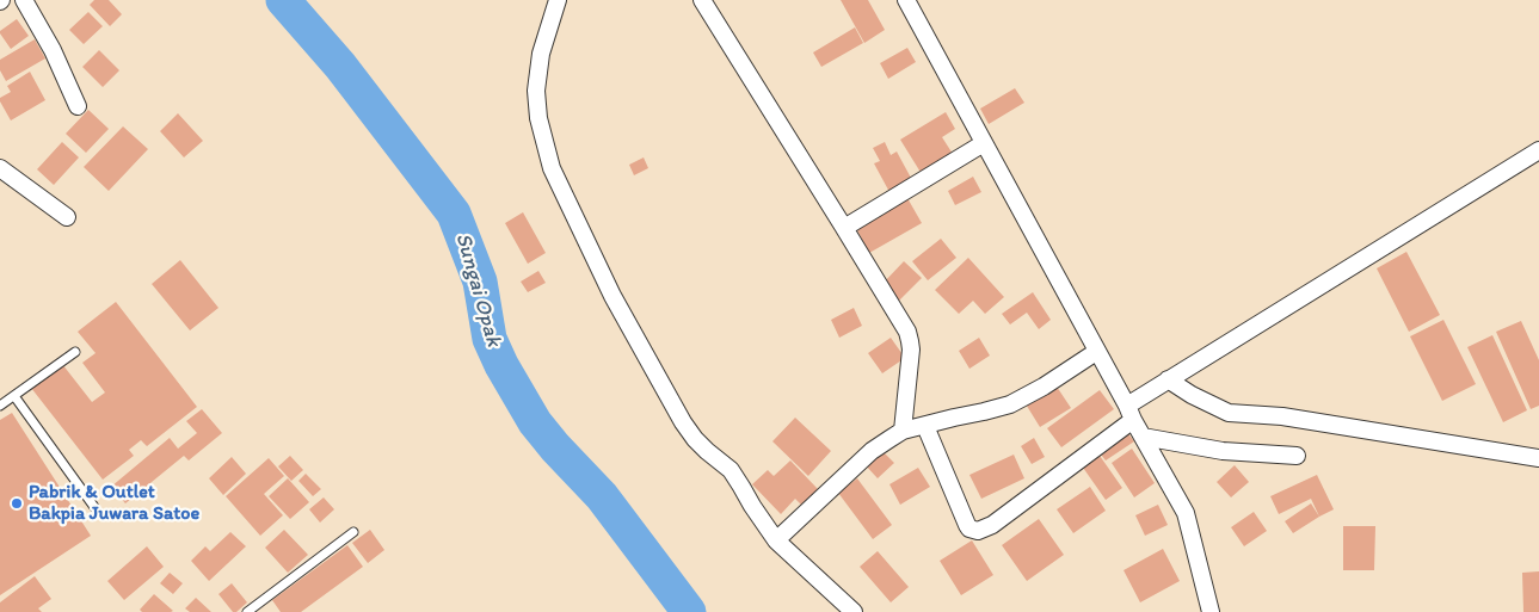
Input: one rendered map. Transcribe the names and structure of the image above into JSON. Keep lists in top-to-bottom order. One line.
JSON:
{"water":["Sungai Opak"],"places":["Pabrik & Outlet Bakpia Juwara Satoe"]}
